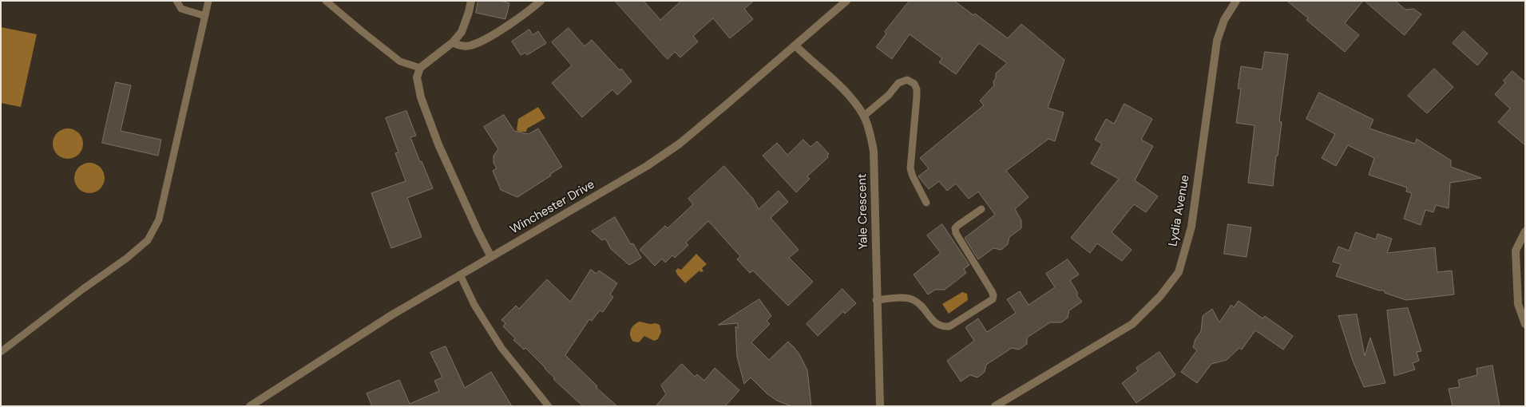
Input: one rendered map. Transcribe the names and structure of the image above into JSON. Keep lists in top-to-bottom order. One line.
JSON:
{"streets":{"street":["Winchester Drive","Lydia Avenue","Yale Crescent"]},"crossings":[["Winchester Drive","Yale Crescent"]]}
